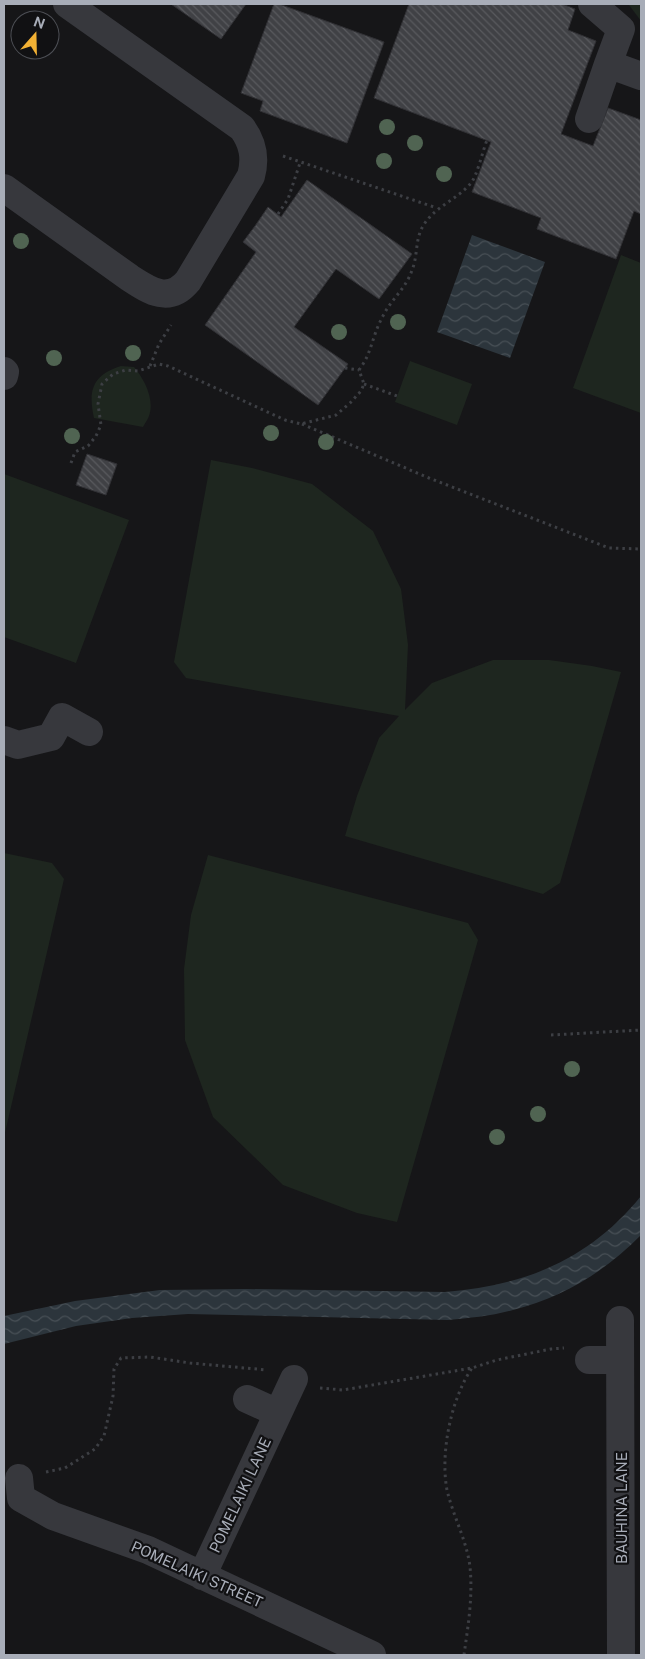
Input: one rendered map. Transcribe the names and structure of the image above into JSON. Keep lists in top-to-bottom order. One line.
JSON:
{"streets":{"street":["POMELAIKI LANE","BAUHINA LANE","POMELAIKI STREET"]},"crossings":[["POMELAIKI LANE","POMELAIKI STREET"]],"north":"top"}
